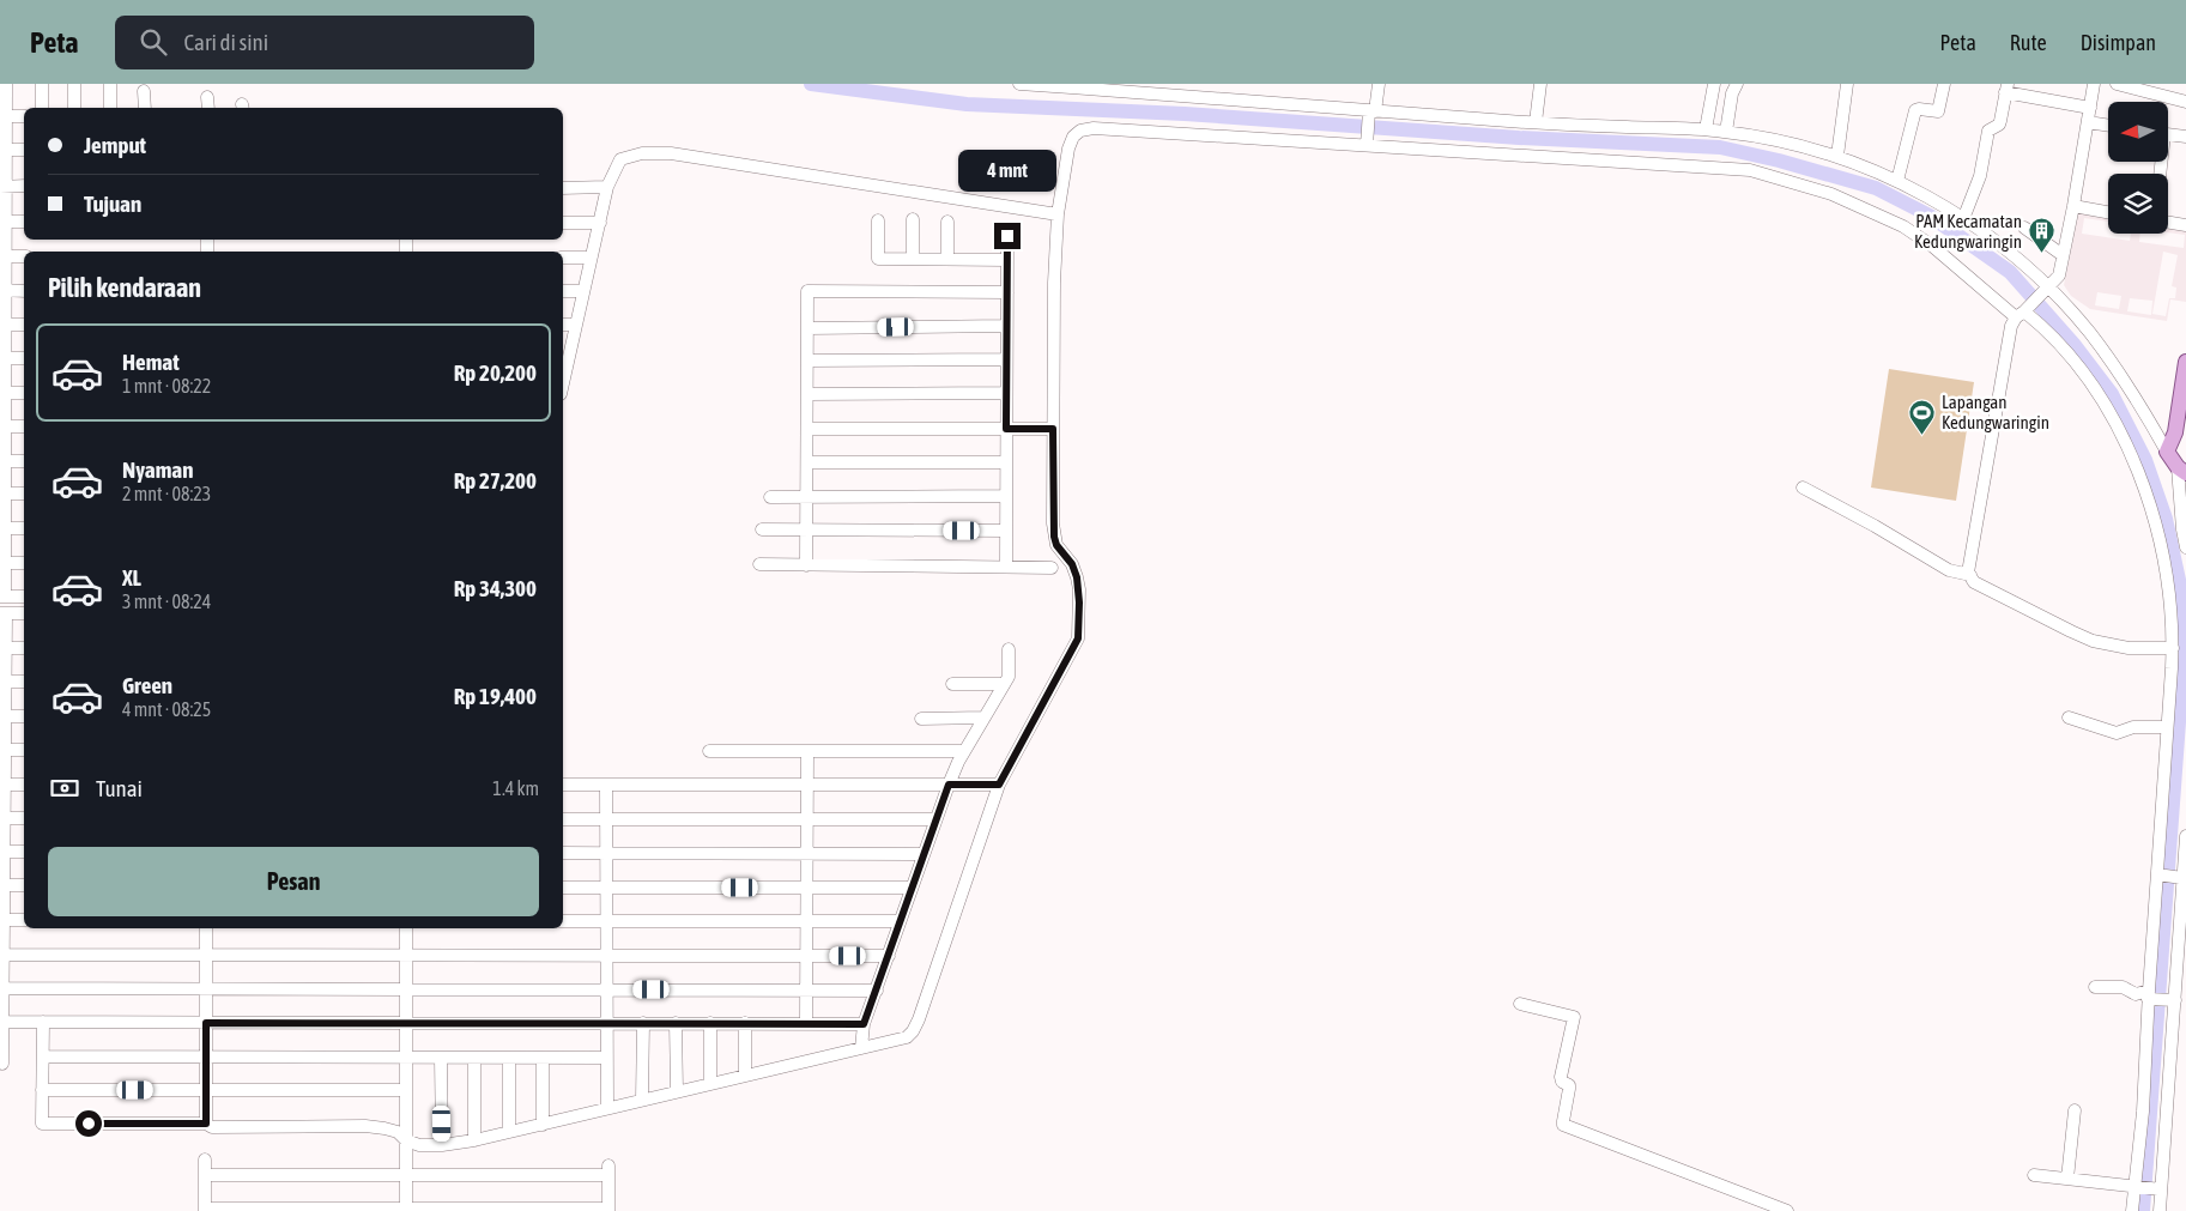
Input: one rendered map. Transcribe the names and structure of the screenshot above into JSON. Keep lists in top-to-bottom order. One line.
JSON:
{"places":{"building":["PAM Kecamatan Kedungwaringin"],"sports":["Lapangan Kedungwaringin"]},"north":"left","page":{"header":"Peta","search":"Cari di sini","nav":["Peta","Rute","Disimpan"],"banner":["Jemput","Tujuan"],"bubble":"4 mnt","heading":"Pilih kendaraan","list":[{"name":"Hemat","note":"1 mnt · 08:22","value":"Rp 20,200"},{"name":"Nyaman","note":"2 mnt · 08:23","value":"Rp 27,200"},{"name":"XL","note":"3 mnt · 08:24","value":"Rp 34,300"},{"name":"Green","note":"4 mnt · 08:25","value":"Rp 19,400"}],"pay":["Tunai","1.4 km"],"buttons":"Pesan"}}
